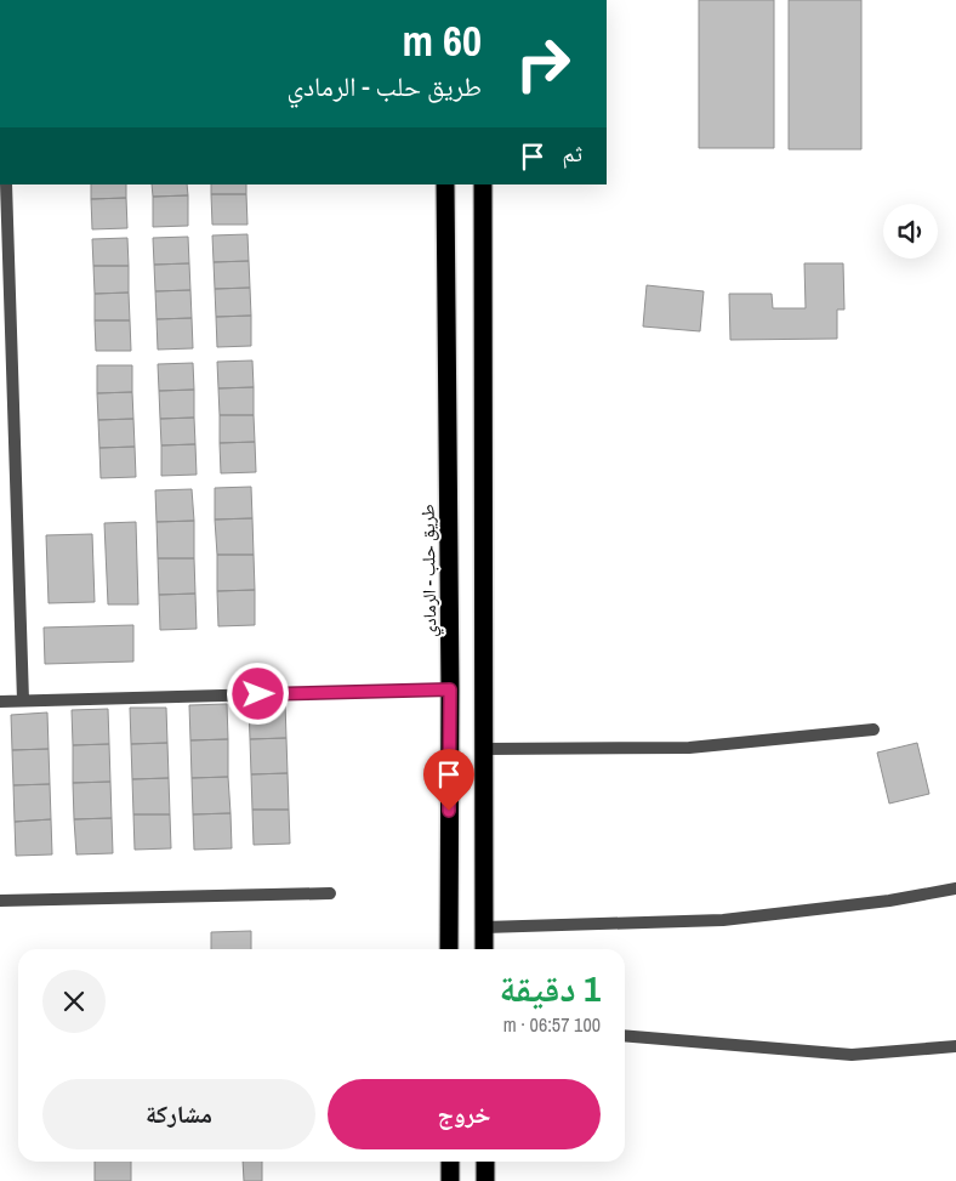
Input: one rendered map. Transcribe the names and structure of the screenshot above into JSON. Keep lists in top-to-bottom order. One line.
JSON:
{"streets":{"highway":["طريق حلب - الرمادي"]},"page":{"turn":["60 m","طريق حلب - الرمادي"],"then":"ثم","heading":["1 دقيقة","100 m · 06:57"],"buttons":["خروج","مشاركة"]}}
